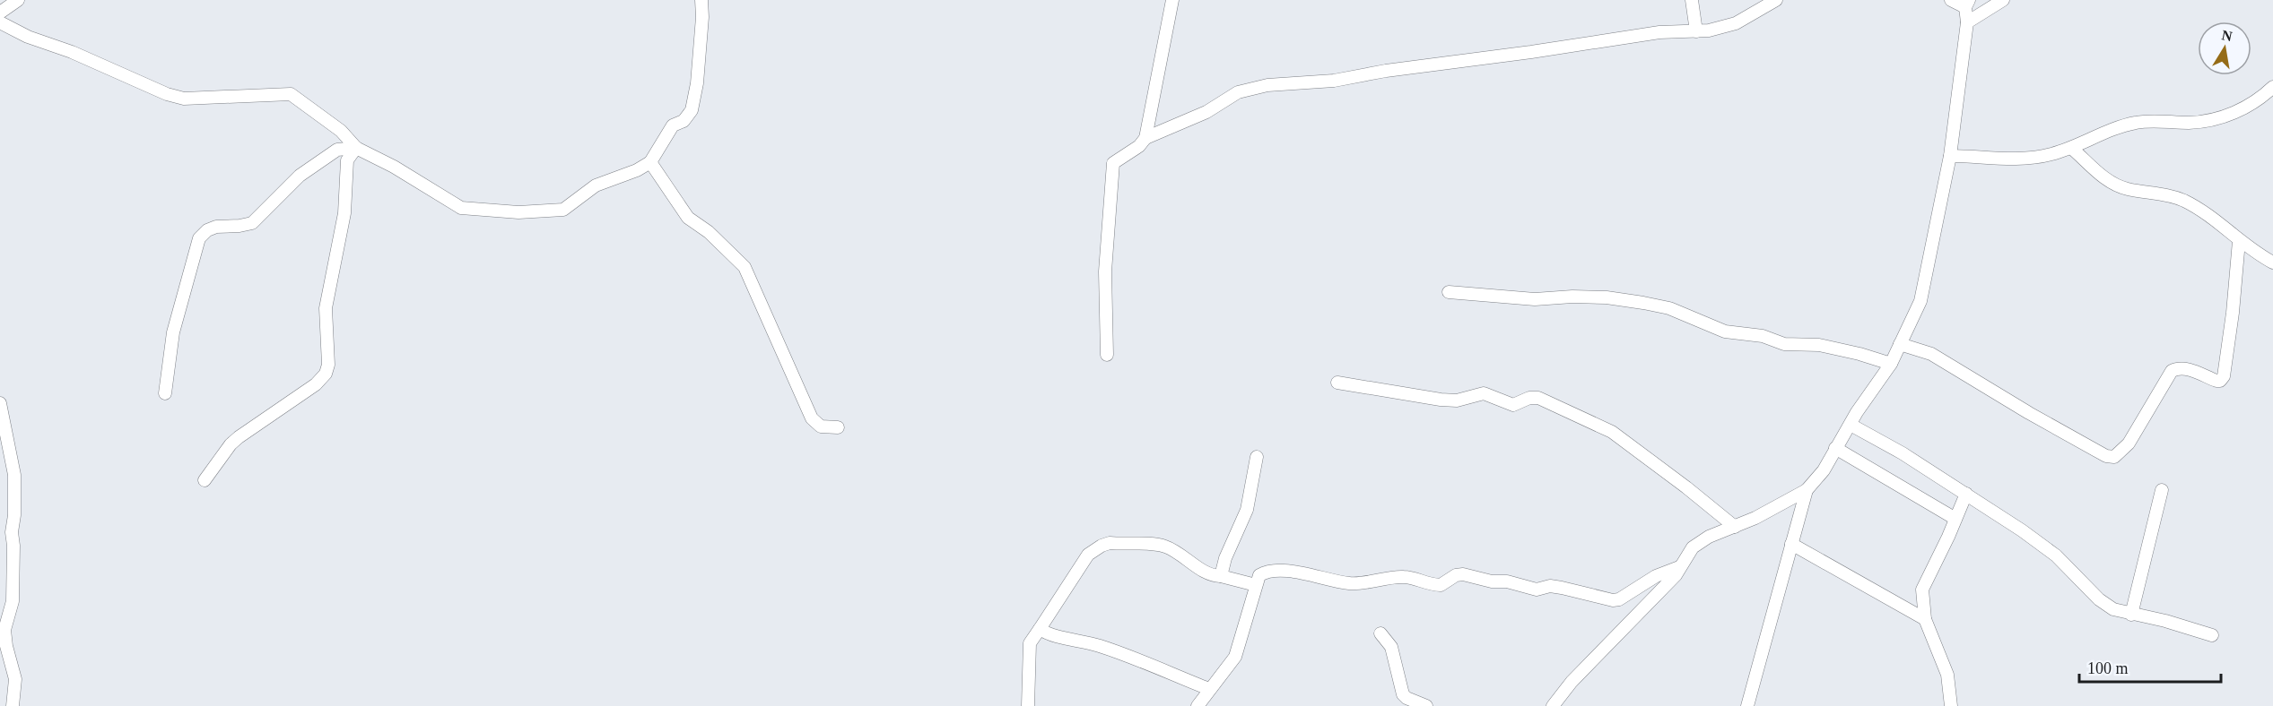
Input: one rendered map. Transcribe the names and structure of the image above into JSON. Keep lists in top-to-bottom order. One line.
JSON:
{"scale_bar":"100 m","north":"top"}
